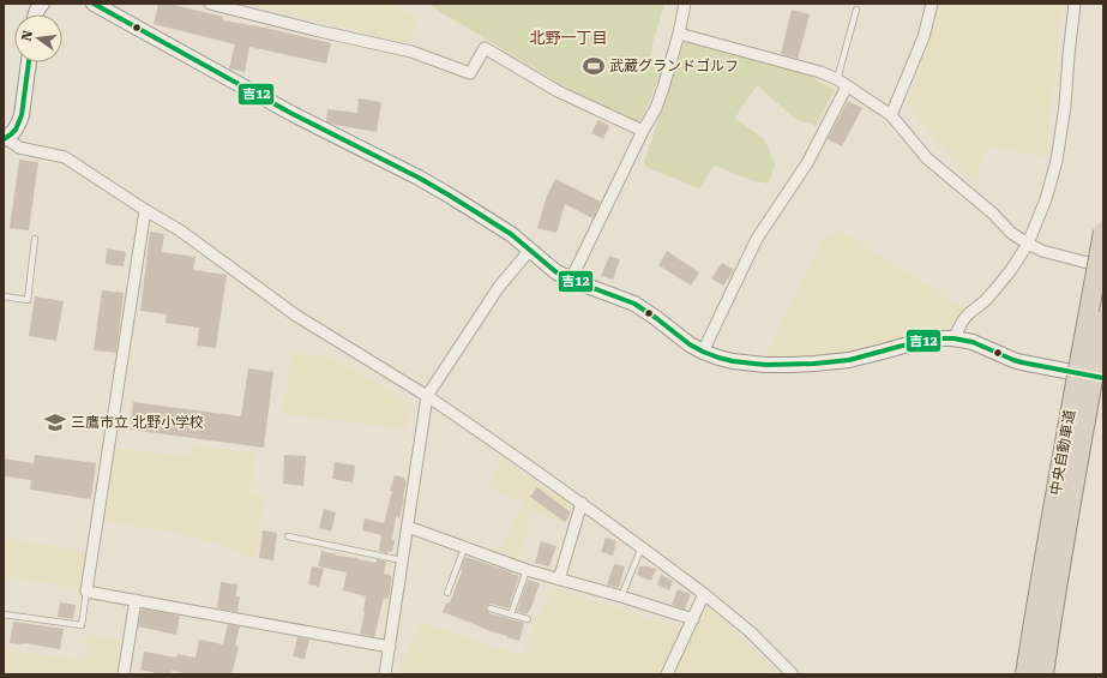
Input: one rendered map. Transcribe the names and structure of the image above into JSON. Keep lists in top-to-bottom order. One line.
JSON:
{"streets":{"highway":["中央自動車道"]},"districts":["北野一丁目"],"places":{"sports":["武蔵グランドゴルフ"],"school or university":["三鷹市立 北野小学校"]},"lines":["transit line 吉12"],"north":"left"}
